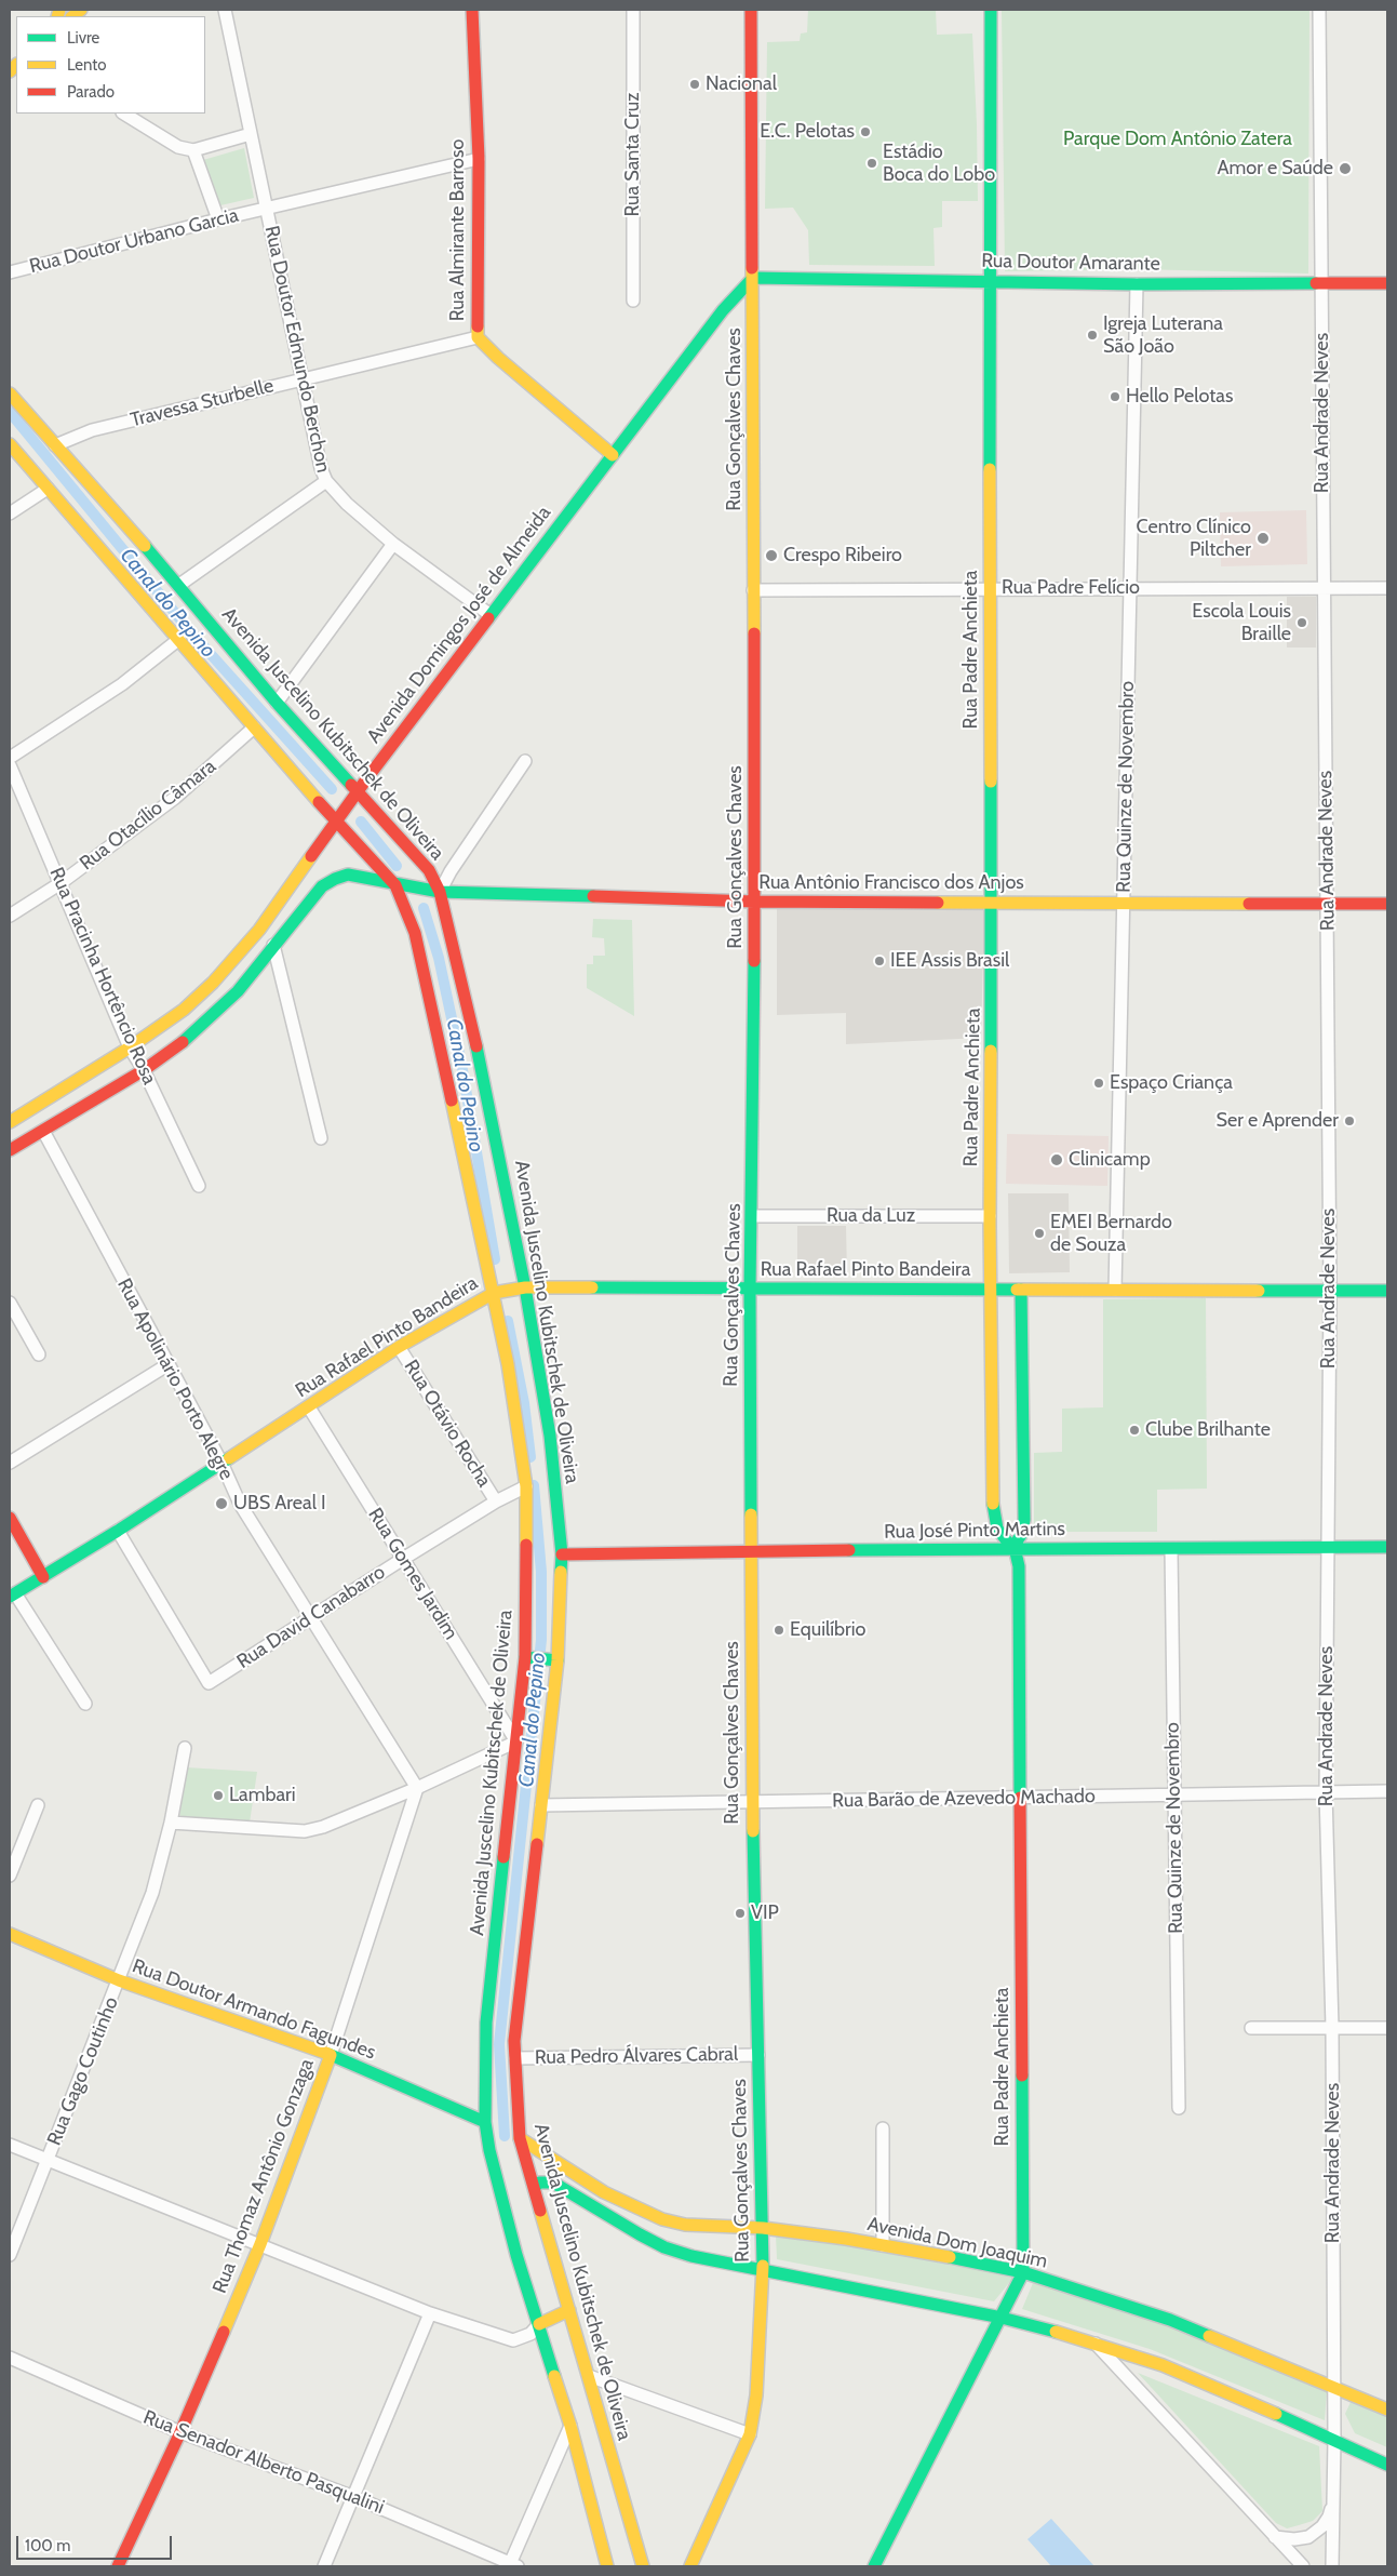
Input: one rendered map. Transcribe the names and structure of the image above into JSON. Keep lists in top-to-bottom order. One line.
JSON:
{"streets":{"main road":["Rua Almirante Barroso","Rua Doutor Amarante","Rua Gonçalves Chaves","Avenida Domingos José de Almeida","Rua Padre Anchieta","Avenida Juscelino Kubitschek de Oliveira","Rua Antônio Francisco dos Anjos","Rua Rafael Pinto Bandeira","Rua José Pinto Martins","Rua Doutor Armando Fagundes","Rua Thomaz Antônio Gonzaga","Avenida Dom Joaquim"],"street":["Rua Santa Cruz","Rua Doutor Urbano Garcia","Rua Doutor Edmundo Berchon","Travessa Sturbelle","Rua Andrade Neves","Rua Padre Felício","Rua Quinze de Novembro","Rua Otacílio Câmara","Rua Pracinha Hortêncio Rosa","Rua da Luz","Rua Apolinário Porto Alegre","Rua Otávio Rocha","Rua Gomes Jardim","Rua David Canabarro","Rua Barão de Azevedo Machado","Rua Pedro Álvares Cabral","Rua Gago Coutinho","Rua Senador Alberto Pasqualini"]},"crossings":[["Rua Almirante Barroso","Rua Doutor Urbano Garcia"],["Rua Almirante Barroso","Travessa Sturbelle"],["Rua Almirante Barroso","Avenida Domingos José de Almeida"],["Rua Doutor Urbano Garcia","Rua Doutor Edmundo Berchon"],["Rua Doutor Amarante","Rua Andrade Neves"],["Rua Doutor Amarante","Rua Gonçalves Chaves"],["Rua Doutor Amarante","Avenida Domingos José de Almeida"],["Rua Doutor Amarante","Rua Padre Anchieta"],["Rua Doutor Amarante","Rua Quinze de Novembro"],["Rua Doutor Edmundo Berchon","Travessa Sturbelle"],["Rua Doutor Edmundo Berchon","Avenida Domingos José de Almeida"],["Travessa Sturbelle","Avenida Juscelino Kubitschek de Oliveira"],["Rua Andrade Neves","Rua Padre Felício"],["Rua Andrade Neves","Rua Antônio Francisco dos Anjos"],["Rua Andrade Neves","Rua Rafael Pinto Bandeira"],["Rua Andrade Neves","Rua José Pinto Martins"],["Rua Andrade Neves","Rua Barão de Azevedo Machado"],["Rua Andrade Neves","Avenida Dom Joaquim"],["Rua Gonçalves Chaves","Rua Padre Felício"],["Rua Gonçalves Chaves","Avenida Domingos José de Almeida"],["Rua Gonçalves Chaves","Rua Antônio Francisco dos Anjos"],["Rua Gonçalves Chaves","Rua da Luz"],["Rua Gonçalves Chaves","Rua Rafael Pinto Bandeira"],["Rua Gonçalves Chaves","Rua José Pinto Martins"],["Rua Gonçalves Chaves","Rua Barão de Azevedo Machado"],["Rua Gonçalves Chaves","Rua Pedro Álvares Cabral"],["Rua Gonçalves Chaves","Avenida Dom Joaquim"],["Rua Padre Felício","Rua Padre Anchieta"],["Rua Padre Felício","Rua Quinze de Novembro"],["Avenida Domingos José de Almeida","Avenida Juscelino Kubitschek de Oliveira"],["Avenida Domingos José de Almeida","Rua Pracinha Hortêncio Rosa"],["Rua Padre Anchieta","Rua Antônio Francisco dos Anjos"],["Rua Padre Anchieta","Rua da Luz"],["Rua Padre Anchieta","Rua Rafael Pinto Bandeira"],["Rua Padre Anchieta","Rua José Pinto Martins"],["Rua Padre Anchieta","Rua Barão de Azevedo Machado"],["Rua Padre Anchieta","Avenida Dom Joaquim"],["Avenida Juscelino Kubitschek de Oliveira","Rua Otacílio Câmara"],["Avenida Juscelino Kubitschek de Oliveira","Rua Antônio Francisco dos Anjos"],["Avenida Juscelino Kubitschek de Oliveira","Rua Rafael Pinto Bandeira"],["Avenida Juscelino Kubitschek de Oliveira","Rua José Pinto Martins"],["Avenida Juscelino Kubitschek de Oliveira","Rua Gomes Jardim"],["Avenida Juscelino Kubitschek de Oliveira","Rua David Canabarro"],["Avenida Juscelino Kubitschek de Oliveira","Rua Barão de Azevedo Machado"],["Avenida Juscelino Kubitschek de Oliveira","Rua Doutor Armando Fagundes"],["Avenida Juscelino Kubitschek de Oliveira","Rua Pedro Álvares Cabral"],["Avenida Juscelino Kubitschek de Oliveira","Avenida Dom Joaquim"],["Rua Quinze de Novembro","Rua Antônio Francisco dos Anjos"],["Rua Quinze de Novembro","Rua Rafael Pinto Bandeira"],["Rua Quinze de Novembro","Rua José Pinto Martins"],["Rua Quinze de Novembro","Rua Barão de Azevedo Machado"],["Rua Otacílio Câmara","Rua Pracinha Hortêncio Rosa"],["Rua Rafael Pinto Bandeira","Rua Apolinário Porto Alegre"],["Rua Rafael Pinto Bandeira","Rua Otávio Rocha"],["Rua Rafael Pinto Bandeira","Rua Gomes Jardim"],["Rua Rafael Pinto Bandeira","Rua David Canabarro"],["Rua Apolinário Porto Alegre","Rua David Canabarro"],["Rua Apolinário Porto Alegre","Rua Thomaz Antônio Gonzaga"],["Rua Otávio Rocha","Rua David Canabarro"],["Rua Gomes Jardim","Rua David Canabarro"],["Rua Doutor Armando Fagundes","Rua Gago Coutinho"],["Rua Doutor Armando Fagundes","Rua Thomaz Antônio Gonzaga"],["Rua Thomaz Antônio Gonzaga","Rua Senador Alberto Pasqualini"]],"water":["Canal do Pepino"],"parks":["Parque Dom Antônio Zatera"],"places":["Nacional","E.C. Pelotas","Estádio Boca do Lobo","Amor e Saúde","Igreja Luterana São João","Hello Pelotas","Centro Clínico Piltcher","Crespo Ribeiro","Escola Louis Braille","IEE Assis Brasil","Espaço Criança","Ser e Aprender","Clinicamp","EMEI Bernardo de Souza","Clube Brilhante","UBS Areal I","Equilíbrio","Lambari","VIP"],"legend":["Livre","Lento","Parado"],"scale_bar":"100 m"}
